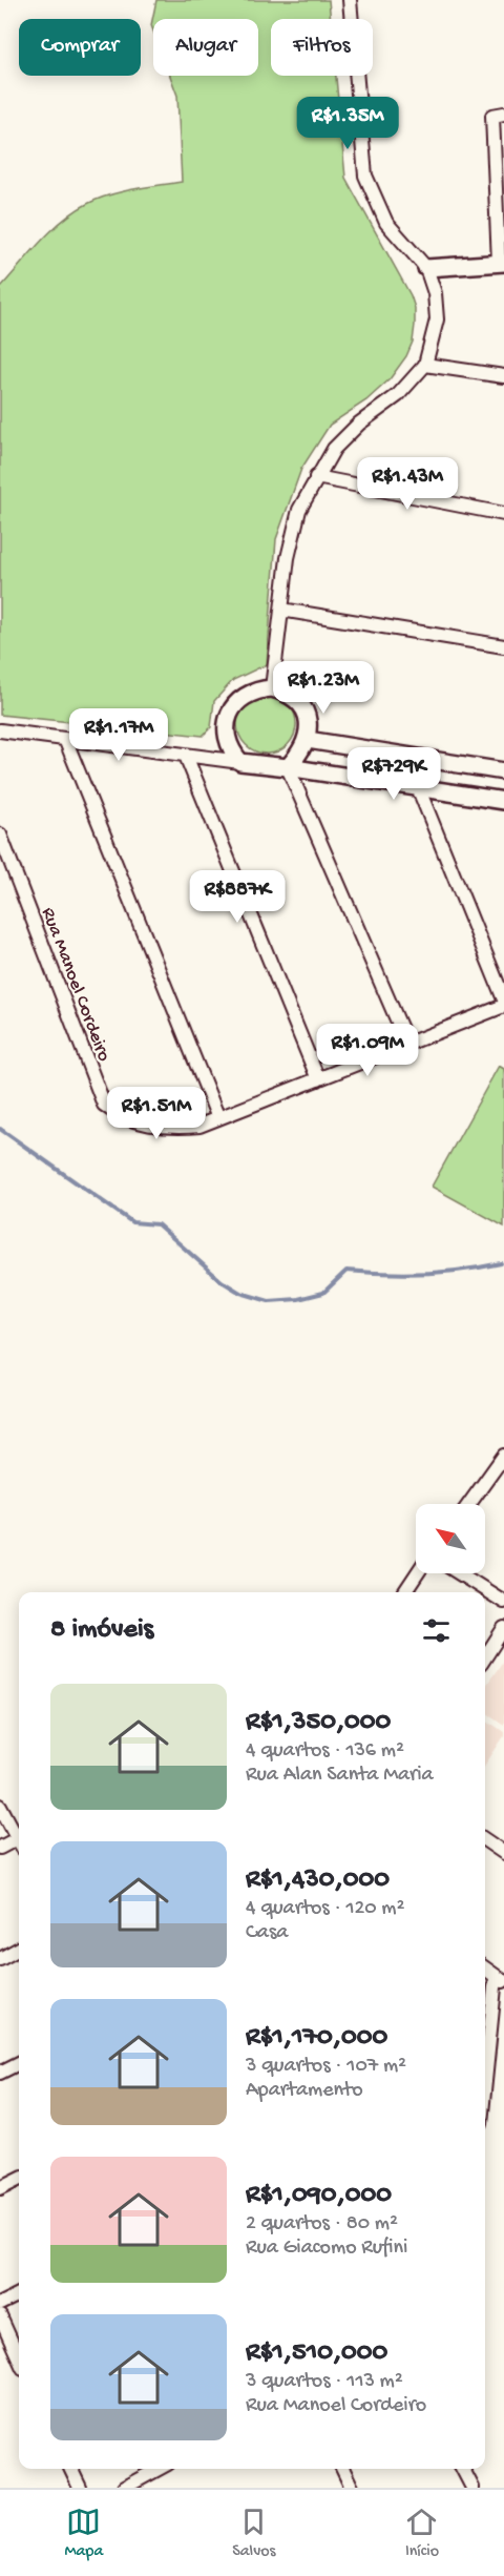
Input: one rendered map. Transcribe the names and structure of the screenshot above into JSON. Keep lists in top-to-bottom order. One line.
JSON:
{"streets":{"street":["Rua Manoel Cordeiro"]},"north":"top left","page":{"chip":["Comprar","Alugar","Filtros"],"price":["R$1.35M","R$1.43M","R$1.23M","R$1.17M","R$729K","R$887K","R$1.09M","R$1.51M"],"heading":"8 imóveis","list":[{"name":"R$1,350,000","note":"4 quartos · 136 m² · Rua Alan Santa Maria"},{"name":"R$1,430,000","note":"4 quartos · 120 m² · Casa"},{"name":"R$1,170,000","note":"3 quartos · 107 m² · Apartamento"},{"name":"R$1,090,000","note":"2 quartos · 80 m² · Rua Giacomo Rufini"},{"name":"R$1,510,000","note":"3 quartos · 113 m² · Rua Manoel Cordeiro"}],"tabs":["Mapa","Salvos","Início"]}}
